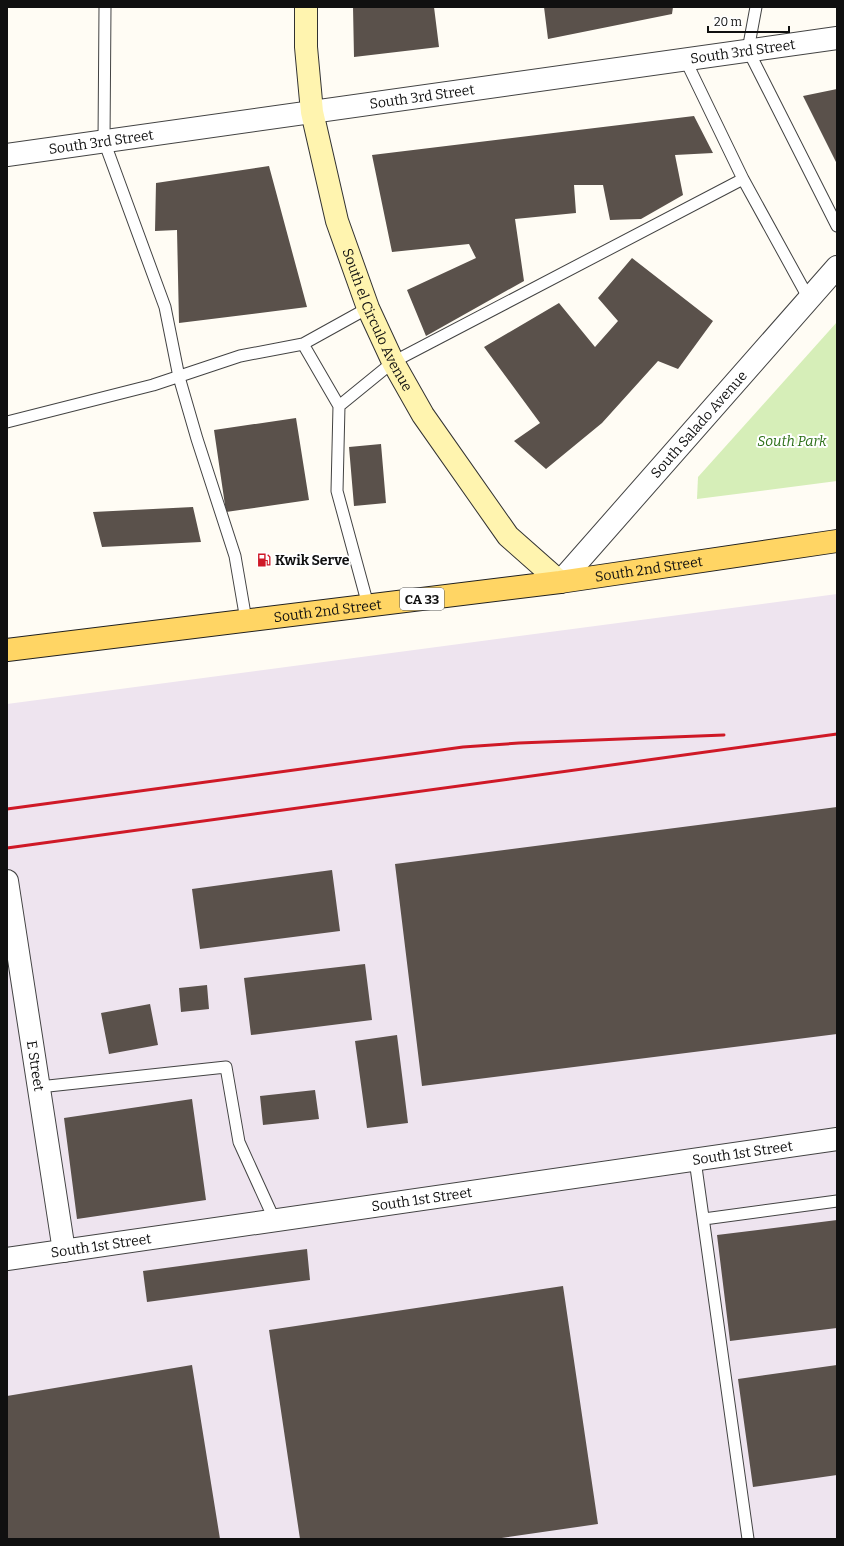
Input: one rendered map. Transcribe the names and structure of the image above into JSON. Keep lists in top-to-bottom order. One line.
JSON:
{"streets":{"main road":["South 2nd Street","CA 33"],"street":["South 3rd Street","South el Circulo Avenue","South Salado Avenue","E Street","South 1st Street"]},"crossings":[["South 3rd Street","South el Circulo Avenue"],["South el Circulo Avenue","South Salado Avenue"],["South el Circulo Avenue","South 2nd Street"],["South Salado Avenue","South 2nd Street"],["E Street","South 1st Street"]],"parks":["South Park"],"places":{"fuel station":["Kwik Serve"]},"scale_bar":"20 m"}
